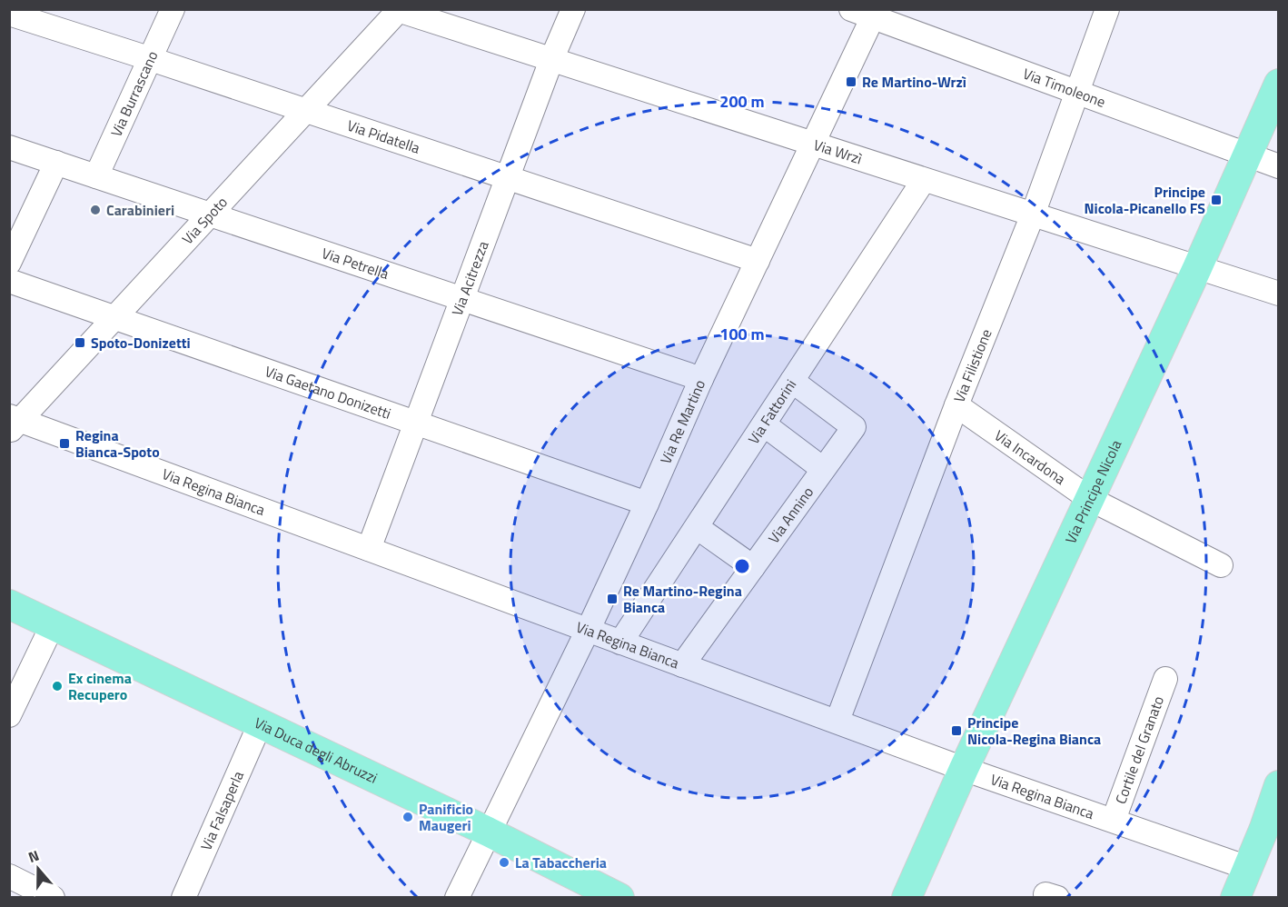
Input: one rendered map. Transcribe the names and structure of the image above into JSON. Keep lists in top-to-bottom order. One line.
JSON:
{"streets":{"main road":["Via Principe Nicola","Via Duca degli Abruzzi"],"street":["Via Timoleone","Via Burrascano","Via Pidatella","Via Wrzì","Via Spoto","Via Petrella","Via Acitrezza","Via Filistione","Via Gaetano Donizetti","Via Fattorini","Via Re Martino","Via Incardona","Via Regina Bianca","Via Annino","Cortile del Granato","Via Falsaperla"]},"crossings":[["Via Timoleone","Via Filistione"],["Via Timoleone","Via Re Martino"],["Via Timoleone","Via Principe Nicola"],["Via Burrascano","Via Pidatella"],["Via Burrascano","Via Petrella"],["Via Pidatella","Via Spoto"],["Via Pidatella","Via Acitrezza"],["Via Pidatella","Via Re Martino"],["Via Wrzì","Via Spoto"],["Via Wrzì","Via Acitrezza"],["Via Wrzì","Via Filistione"],["Via Wrzì","Via Fattorini"],["Via Wrzì","Via Re Martino"],["Via Wrzì","Via Principe Nicola"],["Via Spoto","Via Petrella"],["Via Spoto","Via Gaetano Donizetti"],["Via Spoto","Via Regina Bianca"],["Via Petrella","Via Acitrezza"],["Via Petrella","Via Re Martino"],["Via Acitrezza","Via Gaetano Donizetti"],["Via Acitrezza","Via Regina Bianca"],["Via Filistione","Via Incardona"],["Via Filistione","Via Regina Bianca"],["Via Gaetano Donizetti","Via Re Martino"],["Via Fattorini","Via Regina Bianca"],["Via Fattorini","Via Annino"],["Via Re Martino","Via Regina Bianca"],["Via Re Martino","Via Duca degli Abruzzi"],["Via Incardona","Via Principe Nicola"],["Via Principe Nicola","Via Regina Bianca"],["Via Regina Bianca","Via Annino"],["Via Regina Bianca","Cortile del Granato"],["Via Duca degli Abruzzi","Via Falsaperla"]],"places":{"transit":["Re Martino-Wrzì","Principe Nicola-Picanello FS","Spoto-Donizetti","Regina Bianca-Spoto","Re Martino-Regina Bianca","Principe Nicola-Regina Bianca"],"other":["Carabinieri","Ex cinema Recupero","Panificio Maugeri","La Tabaccheria"]},"north":"top","rings":["200 m","100 m"]}
